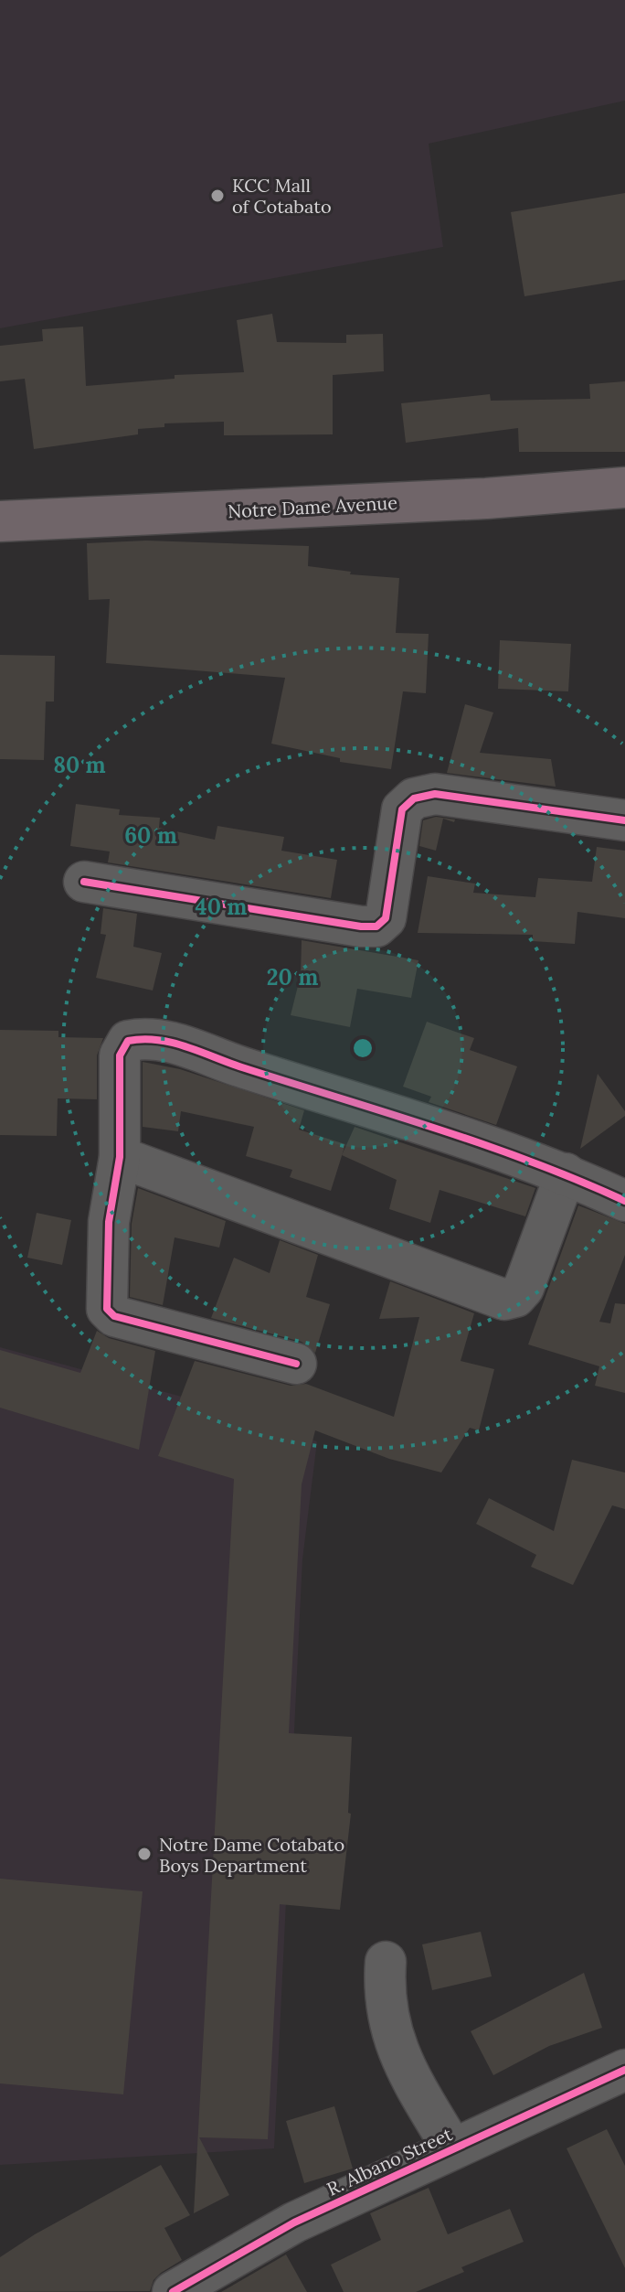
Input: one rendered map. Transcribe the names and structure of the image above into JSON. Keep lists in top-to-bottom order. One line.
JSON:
{"streets":{"main road":["Notre Dame Avenue"],"street":["R. Albano Street"]},"places":["KCC Mall of Cotabato","Notre Dame Cotabato Boys Department"],"rings":["80 m","60 m","40 m","20 m"]}
